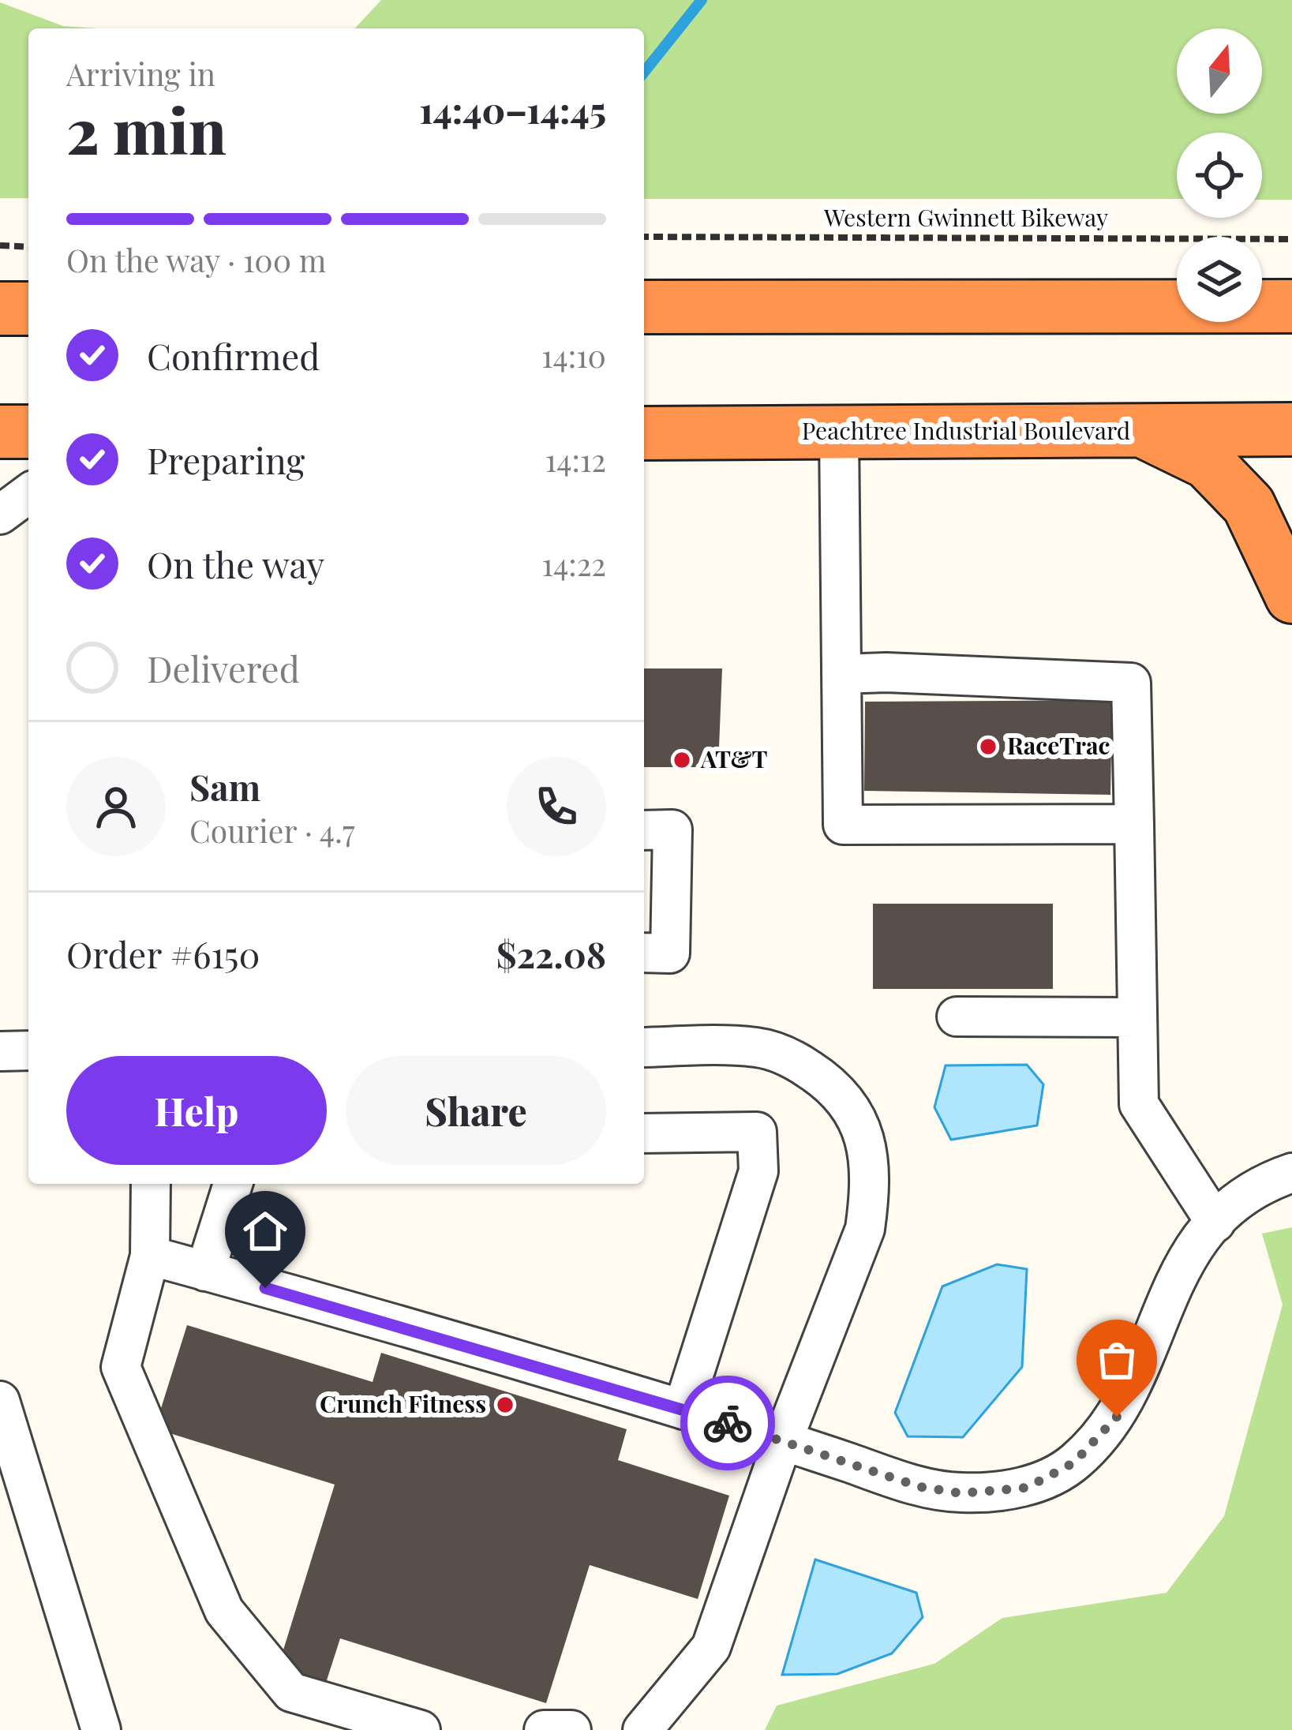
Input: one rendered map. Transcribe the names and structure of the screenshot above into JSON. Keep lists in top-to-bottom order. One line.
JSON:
{"streets":{"highway":["Peachtree Industrial Boulevard"],"path":["Western Gwinnett Bikeway"]},"places":["RaceTrac","AT&T","Crunch Fitness"],"north":"top","page":{"heading":["2 min","Arriving in","14:40–14:45"],"panel":["Sam","Courier · 4.7","Order #6150","$22.08"],"bar":"On the way · 100 m","list":[["Confirmed","14:10"],["Preparing","14:12"],["On the way","14:22"],"Delivered"],"buttons":["Help","Share"]}}
